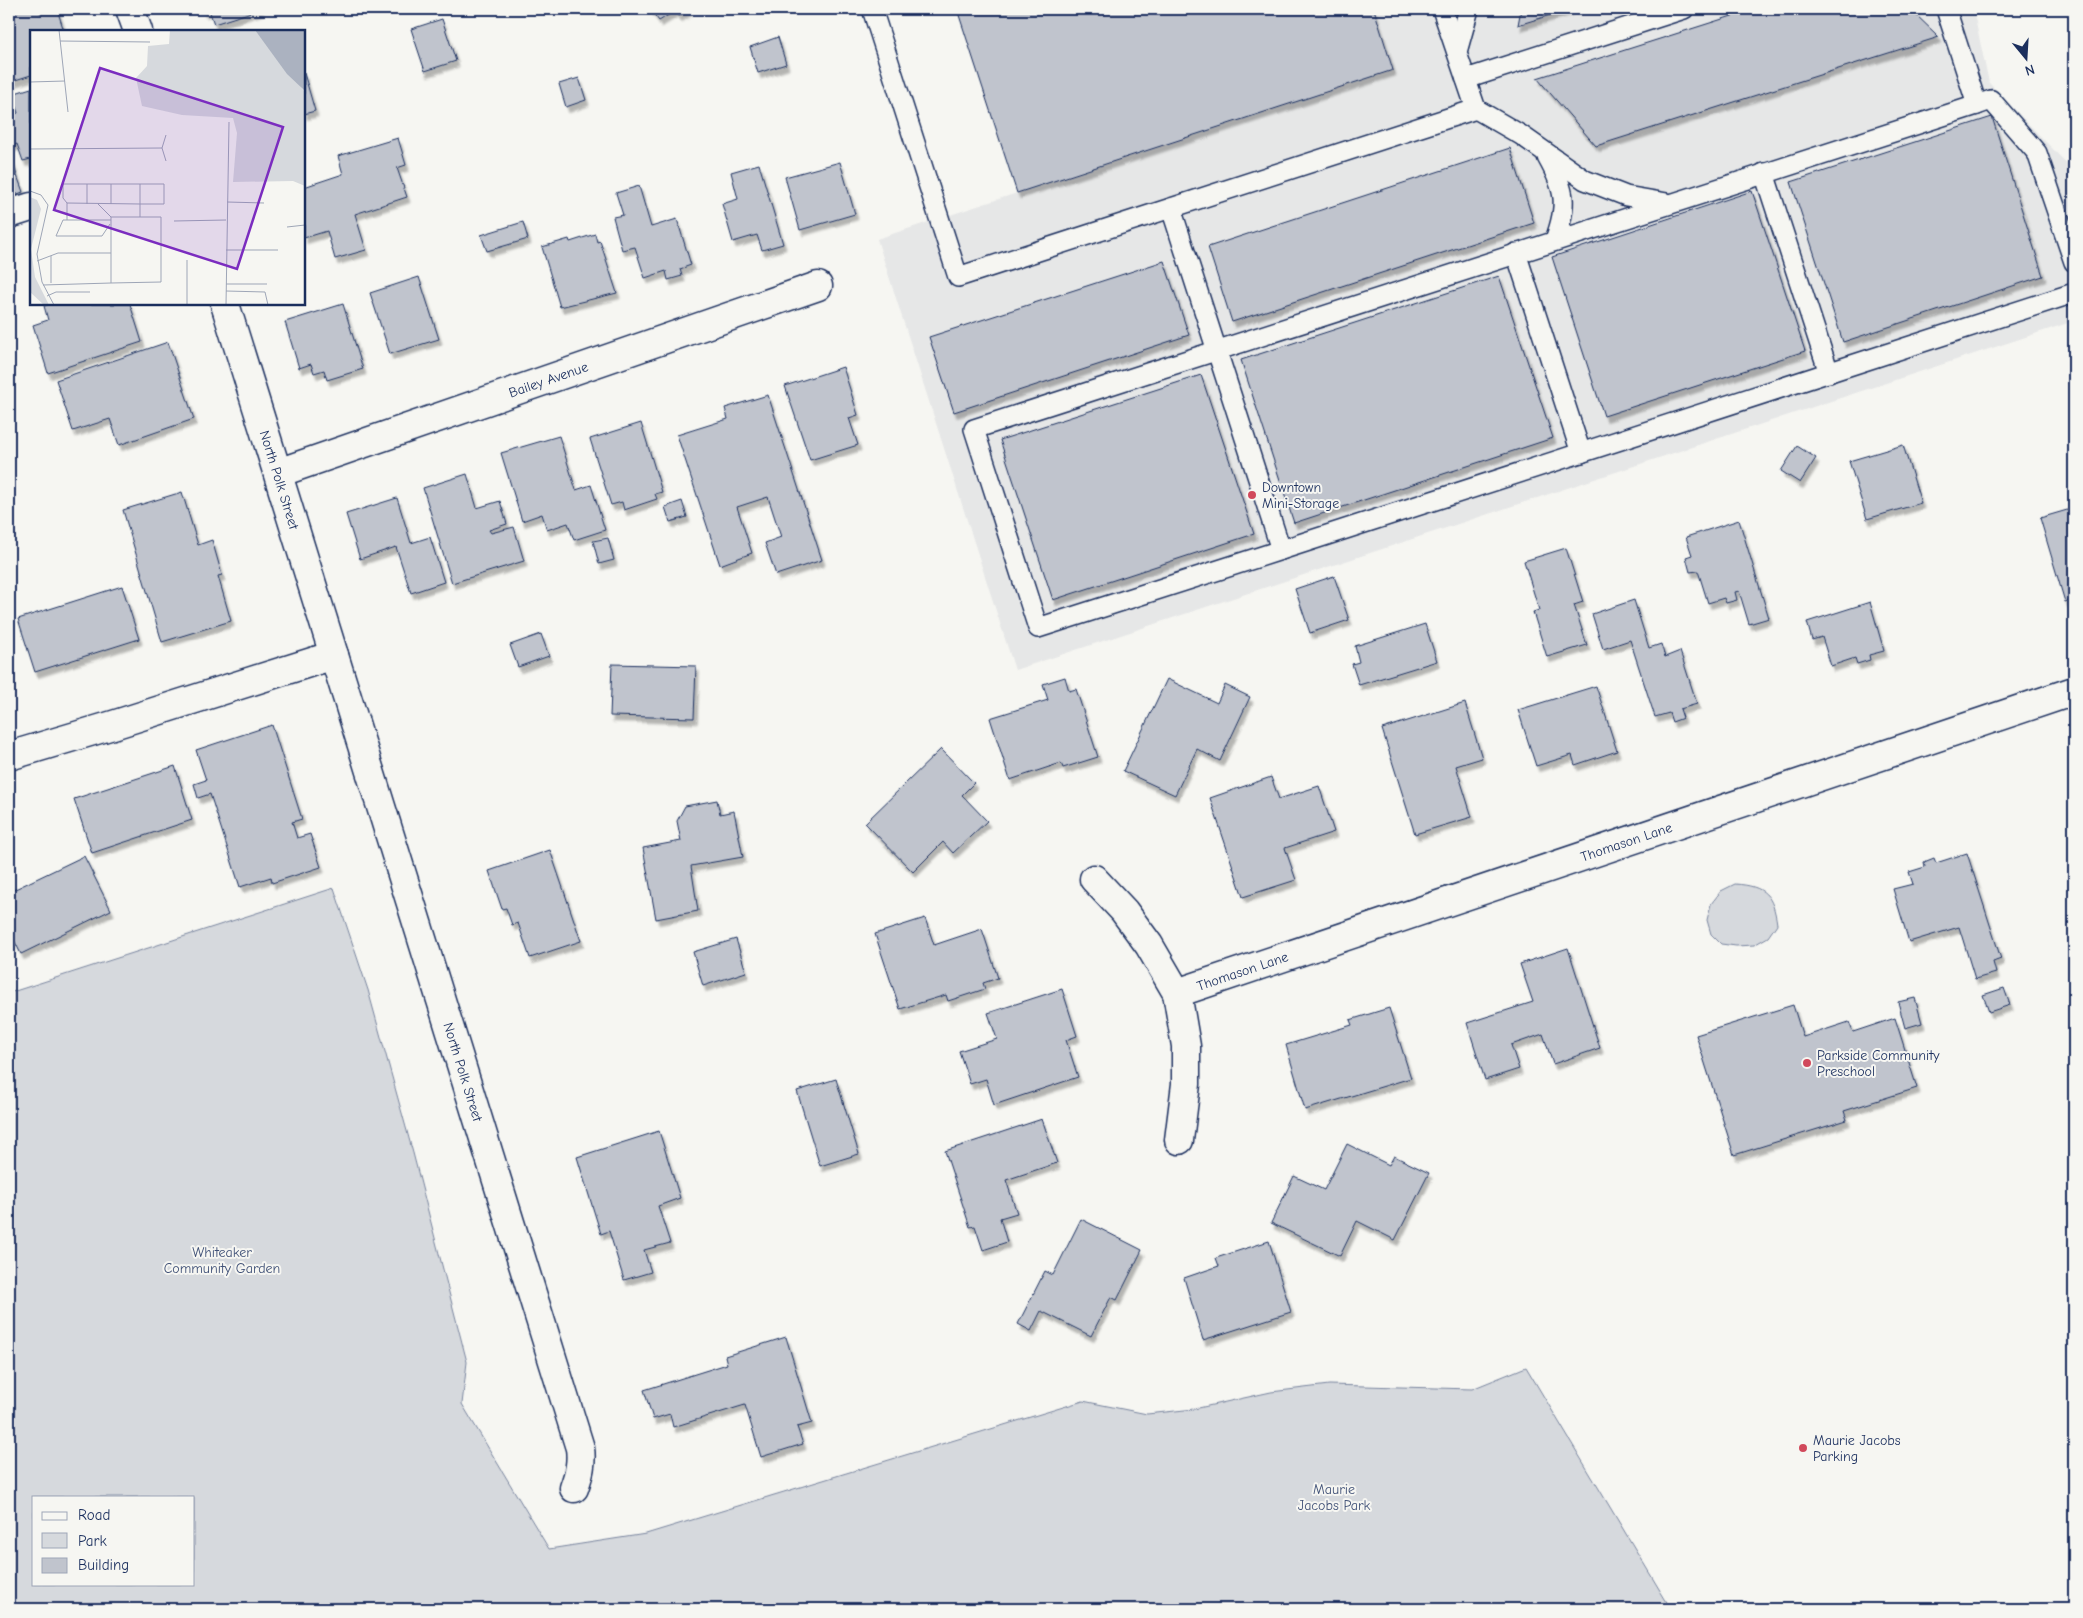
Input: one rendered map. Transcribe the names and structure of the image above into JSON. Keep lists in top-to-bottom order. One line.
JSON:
{"streets":{"street":["Bailey Avenue","North Polk Street","Thomason Lane"]},"crossings":[["Bailey Avenue","North Polk Street"]],"parks":["Whiteaker Community Garden","Maurie Jacobs Park"],"places":["Downtown Mini-Storage","Parkside Community Preschool","Maurie Jacobs Parking"],"legend":["Road","Park","Building"],"north":"bottom"}
